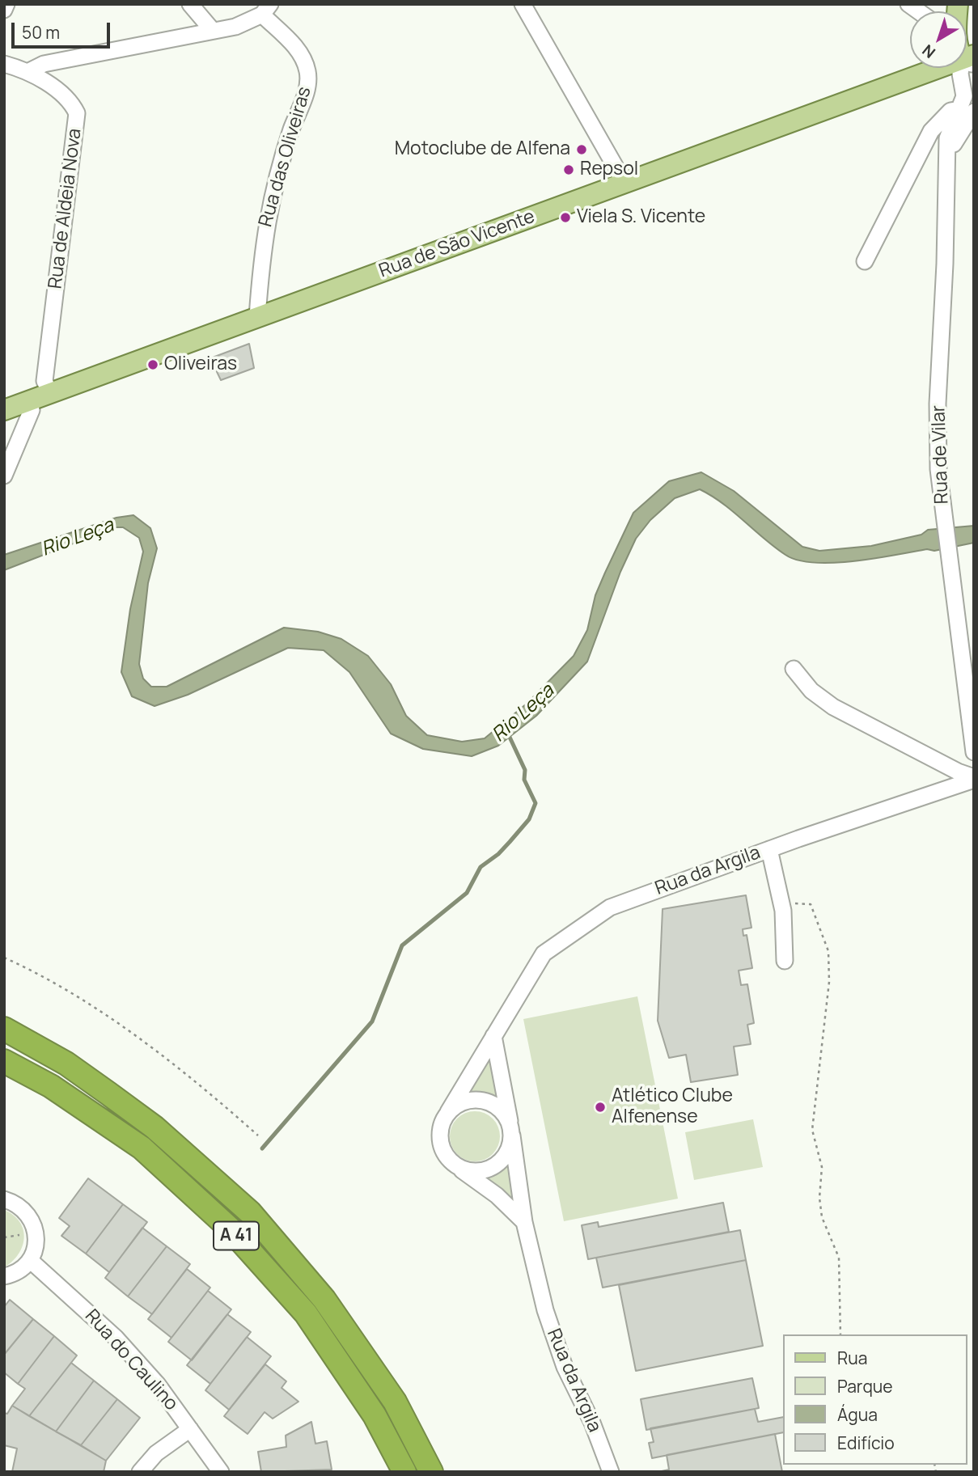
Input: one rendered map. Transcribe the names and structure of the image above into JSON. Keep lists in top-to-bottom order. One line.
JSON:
{"streets":{"highway":["A 41"],"main road":["Rua de São Vicente"],"street":["Rua das Oliveiras","Rua de Aldeia Nova","Rua de Vilar","Rua da Argila","Rua do Caulino"]},"crossings":[["Rua das Oliveiras","Rua de São Vicente"],["Rua de Aldeia Nova","Rua de São Vicente"],["Rua de São Vicente","Rua de Vilar"]],"water":["Rio Leça"],"places":["Motoclube de Alfena","Repsol","Viela S. Vicente","Oliveiras","Atlético Clube Alfenense"],"legend":["Rua","Parque","Água","Edifício"],"scale_bar":"50 m","north":"bottom left"}
